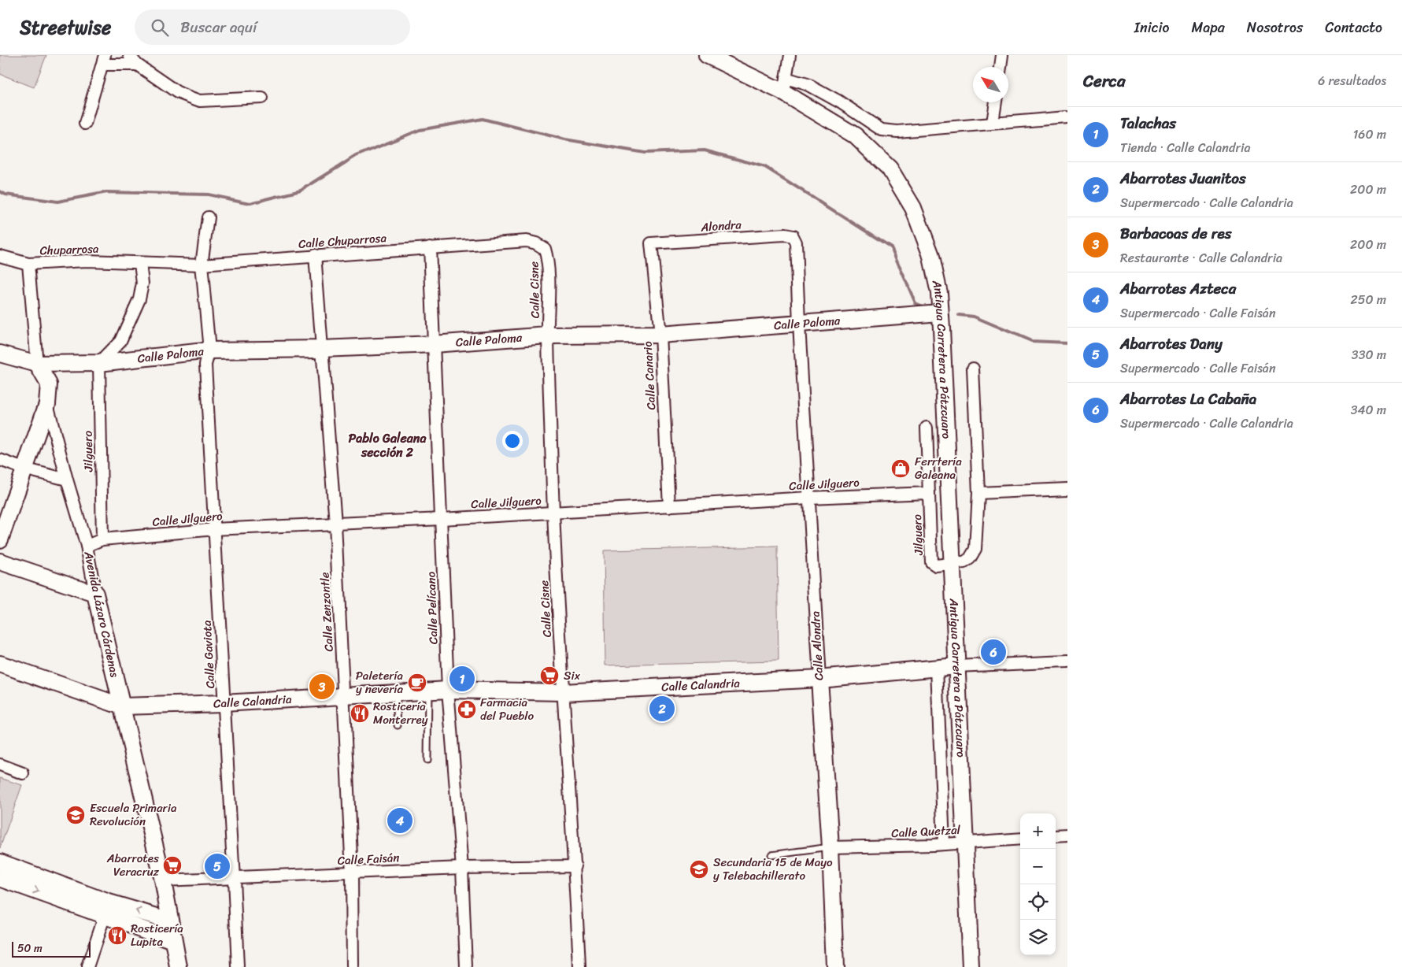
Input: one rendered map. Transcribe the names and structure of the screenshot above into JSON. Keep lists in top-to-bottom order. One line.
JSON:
{"streets":{"street":["Alondra","Calle Chuparrosa","Chuparrosa","Calle Cisne","Calle Paloma","Antigua Carretera a Pátzcuaro","Calle Canario","Jilguero","Calle Jilguero","Calle Pelícano","Calle Zenzontle","Avenida Lázaro Cárdenas","Calle Alondra","Calle Gaviota","Calle Calandria","Calle Quetzal","Calle Faisán"]},"crossings":[["Alondra","Calle Canario"],["Alondra","Calle Alondra"],["Calle Chuparrosa","Chuparrosa"],["Calle Chuparrosa","Calle Cisne"],["Calle Chuparrosa","Calle Pelícano"],["Calle Chuparrosa","Calle Zenzontle"],["Calle Chuparrosa","Calle Gaviota"],["Chuparrosa","Avenida Lázaro Cárdenas"],["Calle Cisne","Calle Paloma"],["Calle Cisne","Calle Jilguero"],["Calle Cisne","Calle Calandria"],["Calle Cisne","Calle Faisán"],["Calle Paloma","Antigua Carretera a Pátzcuaro"],["Calle Paloma","Calle Canario"],["Calle Paloma","Jilguero"],["Calle Paloma","Calle Pelícano"],["Calle Paloma","Calle Zenzontle"],["Calle Paloma","Avenida Lázaro Cárdenas"],["Calle Paloma","Calle Alondra"],["Calle Paloma","Calle Gaviota"],["Antigua Carretera a Pátzcuaro","Jilguero"],["Antigua Carretera a Pátzcuaro","Calle Calandria"],["Antigua Carretera a Pátzcuaro","Calle Quetzal"],["Calle Canario","Calle Jilguero"],["Jilguero","Calle Jilguero"],["Calle Jilguero","Calle Pelícano"],["Calle Jilguero","Calle Zenzontle"],["Calle Jilguero","Avenida Lázaro Cárdenas"],["Calle Jilguero","Calle Alondra"],["Calle Jilguero","Calle Gaviota"],["Calle Pelícano","Calle Calandria"],["Calle Pelícano","Calle Faisán"],["Calle Zenzontle","Calle Calandria"],["Calle Zenzontle","Calle Faisán"],["Avenida Lázaro Cárdenas","Calle Calandria"],["Avenida Lázaro Cárdenas","Calle Faisán"],["Calle Alondra","Calle Calandria"],["Calle Alondra","Calle Quetzal"],["Calle Gaviota","Calle Calandria"],["Calle Gaviota","Calle Faisán"]],"districts":["Pablo Galeana sección 2"],"places":{"shop":["Ferrtería Galeana"],"supermarket":["Six","Abarrotes Veracruz"],"cafe":["Paletería y nevería"],"pharmacy":["Farmacia del Pueblo"],"restaurant":["Rosticería Monterrey","Rosticería Lupita"],"school or university":["Escuela Primaria Revolución","Secundaria 15 de Mayo y Telebachillerato"]},"scale_bar":"50 m","north":"top left","page":{"header":"Streetwise","search":"Buscar aquí","nav":["Inicio","Mapa","Nosotros","Contacto"],"heading":["Cerca","6 resultados"],"list":[{"mark":"1","name":"Talachas","note":"Tienda · Calle Calandria","value":"160 m"},{"mark":"2","name":"Abarrotes Juanitos","note":"Supermercado · Calle Calandria","value":"200 m"},{"mark":"3","name":"Barbacoas de res","note":"Restaurante · Calle Calandria","value":"200 m"},{"mark":"4","name":"Abarrotes Azteca","note":"Supermercado · Calle Faisán","value":"250 m"},{"mark":"5","name":"Abarrotes Dany","note":"Supermercado · Calle Faisán","value":"330 m"},{"mark":"6","name":"Abarrotes La Cabaña","note":"Supermercado · Calle Calandria","value":"340 m"}],"pins":["6","1","3","2","4","5"],"map_buttons":["+","−"],"scale":"50 m"}}
